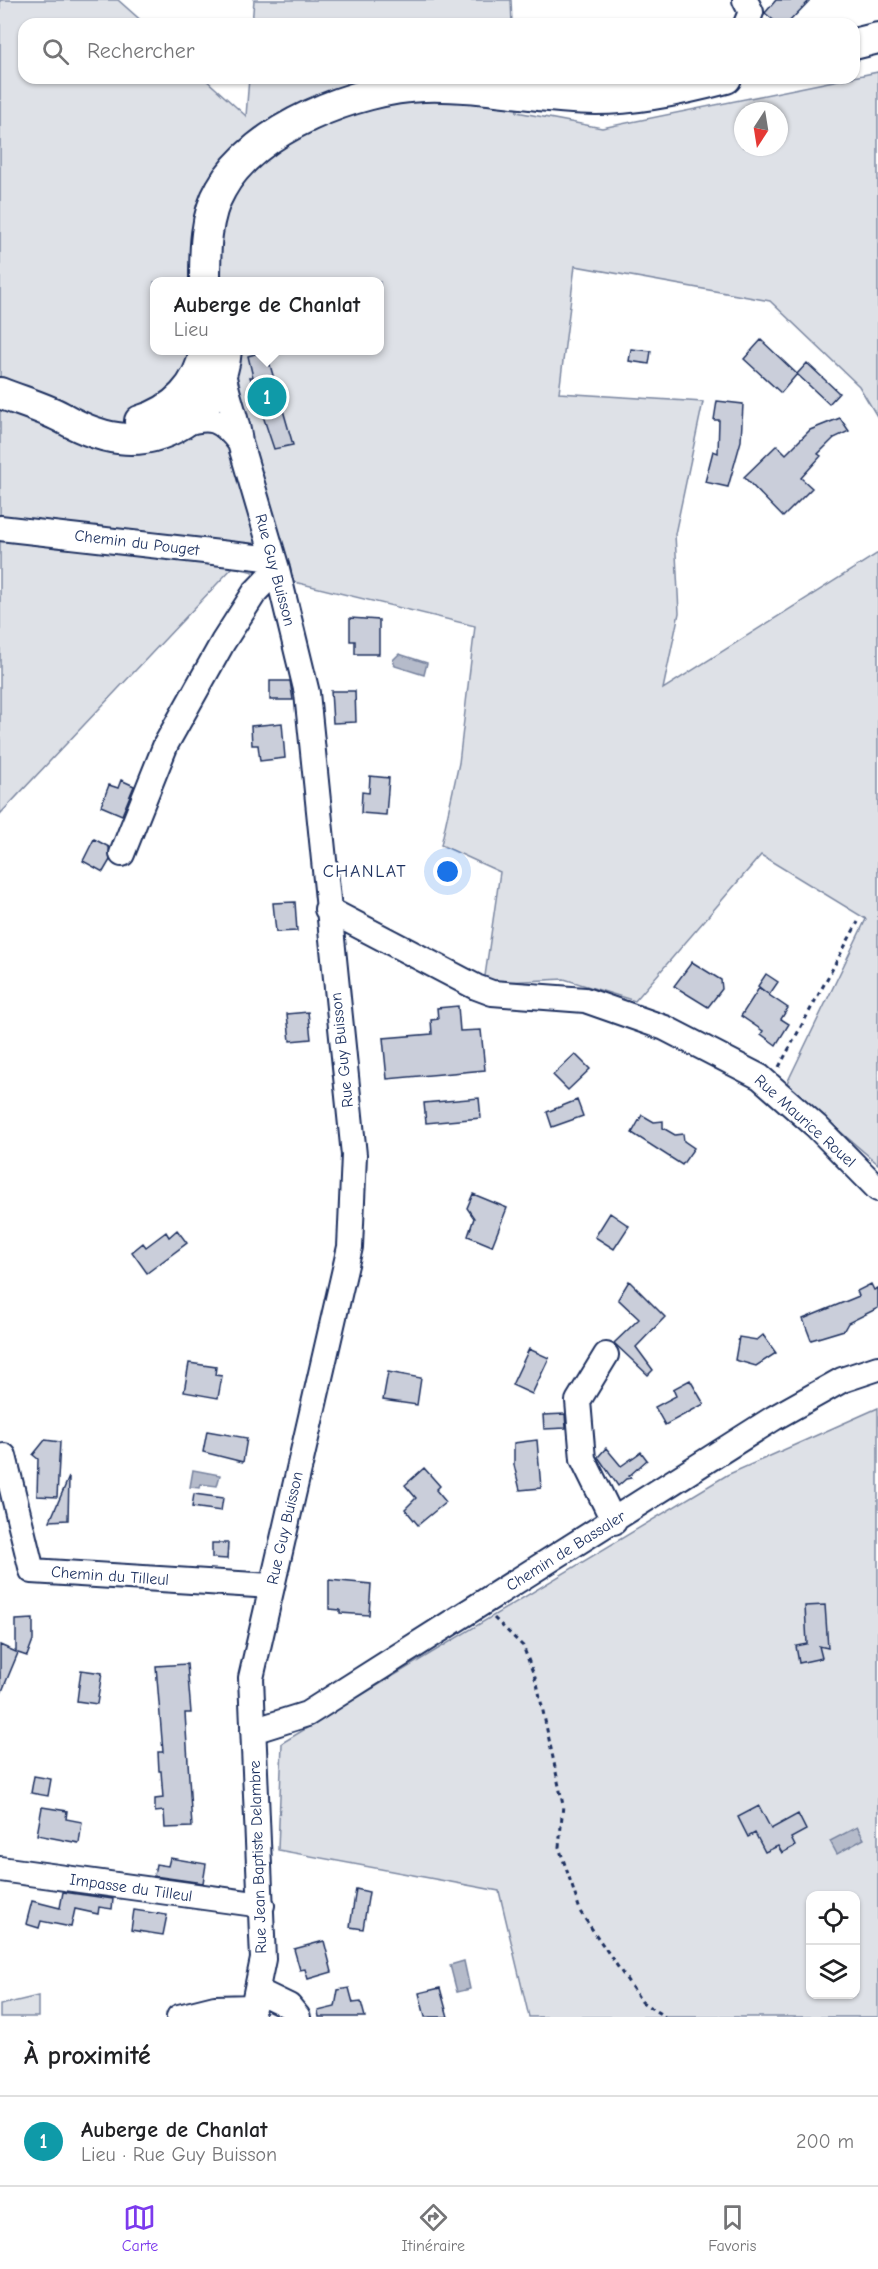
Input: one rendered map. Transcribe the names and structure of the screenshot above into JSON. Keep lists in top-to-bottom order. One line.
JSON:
{"streets":{"street":["Chemin du Pouget","Rue Guy Buisson","Rue Maurice Rouel","Chemin de Bassaler","Chemin du Tilleul","Rue Jean Baptiste Delambre","Impasse du Tilleul"]},"crossings":[["Chemin du Pouget","Rue Guy Buisson"],["Rue Guy Buisson","Rue Maurice Rouel"],["Rue Guy Buisson","Chemin de Bassaler"],["Rue Guy Buisson","Chemin du Tilleul"],["Rue Guy Buisson","Rue Jean Baptiste Delambre"],["Chemin de Bassaler","Rue Jean Baptiste Delambre"],["Rue Jean Baptiste Delambre","Impasse du Tilleul"]],"districts":["CHANLAT"],"north":"bottom","page":{"search":"Rechercher","popup":["Auberge de Chanlat","Lieu"],"pins":"1","heading":"À proximité","list":[{"mark":"1","name":"Auberge de Chanlat","note":"Lieu · Rue Guy Buisson","value":"200 m"}],"nav":["Carte","Itinéraire","Favoris"]}}
